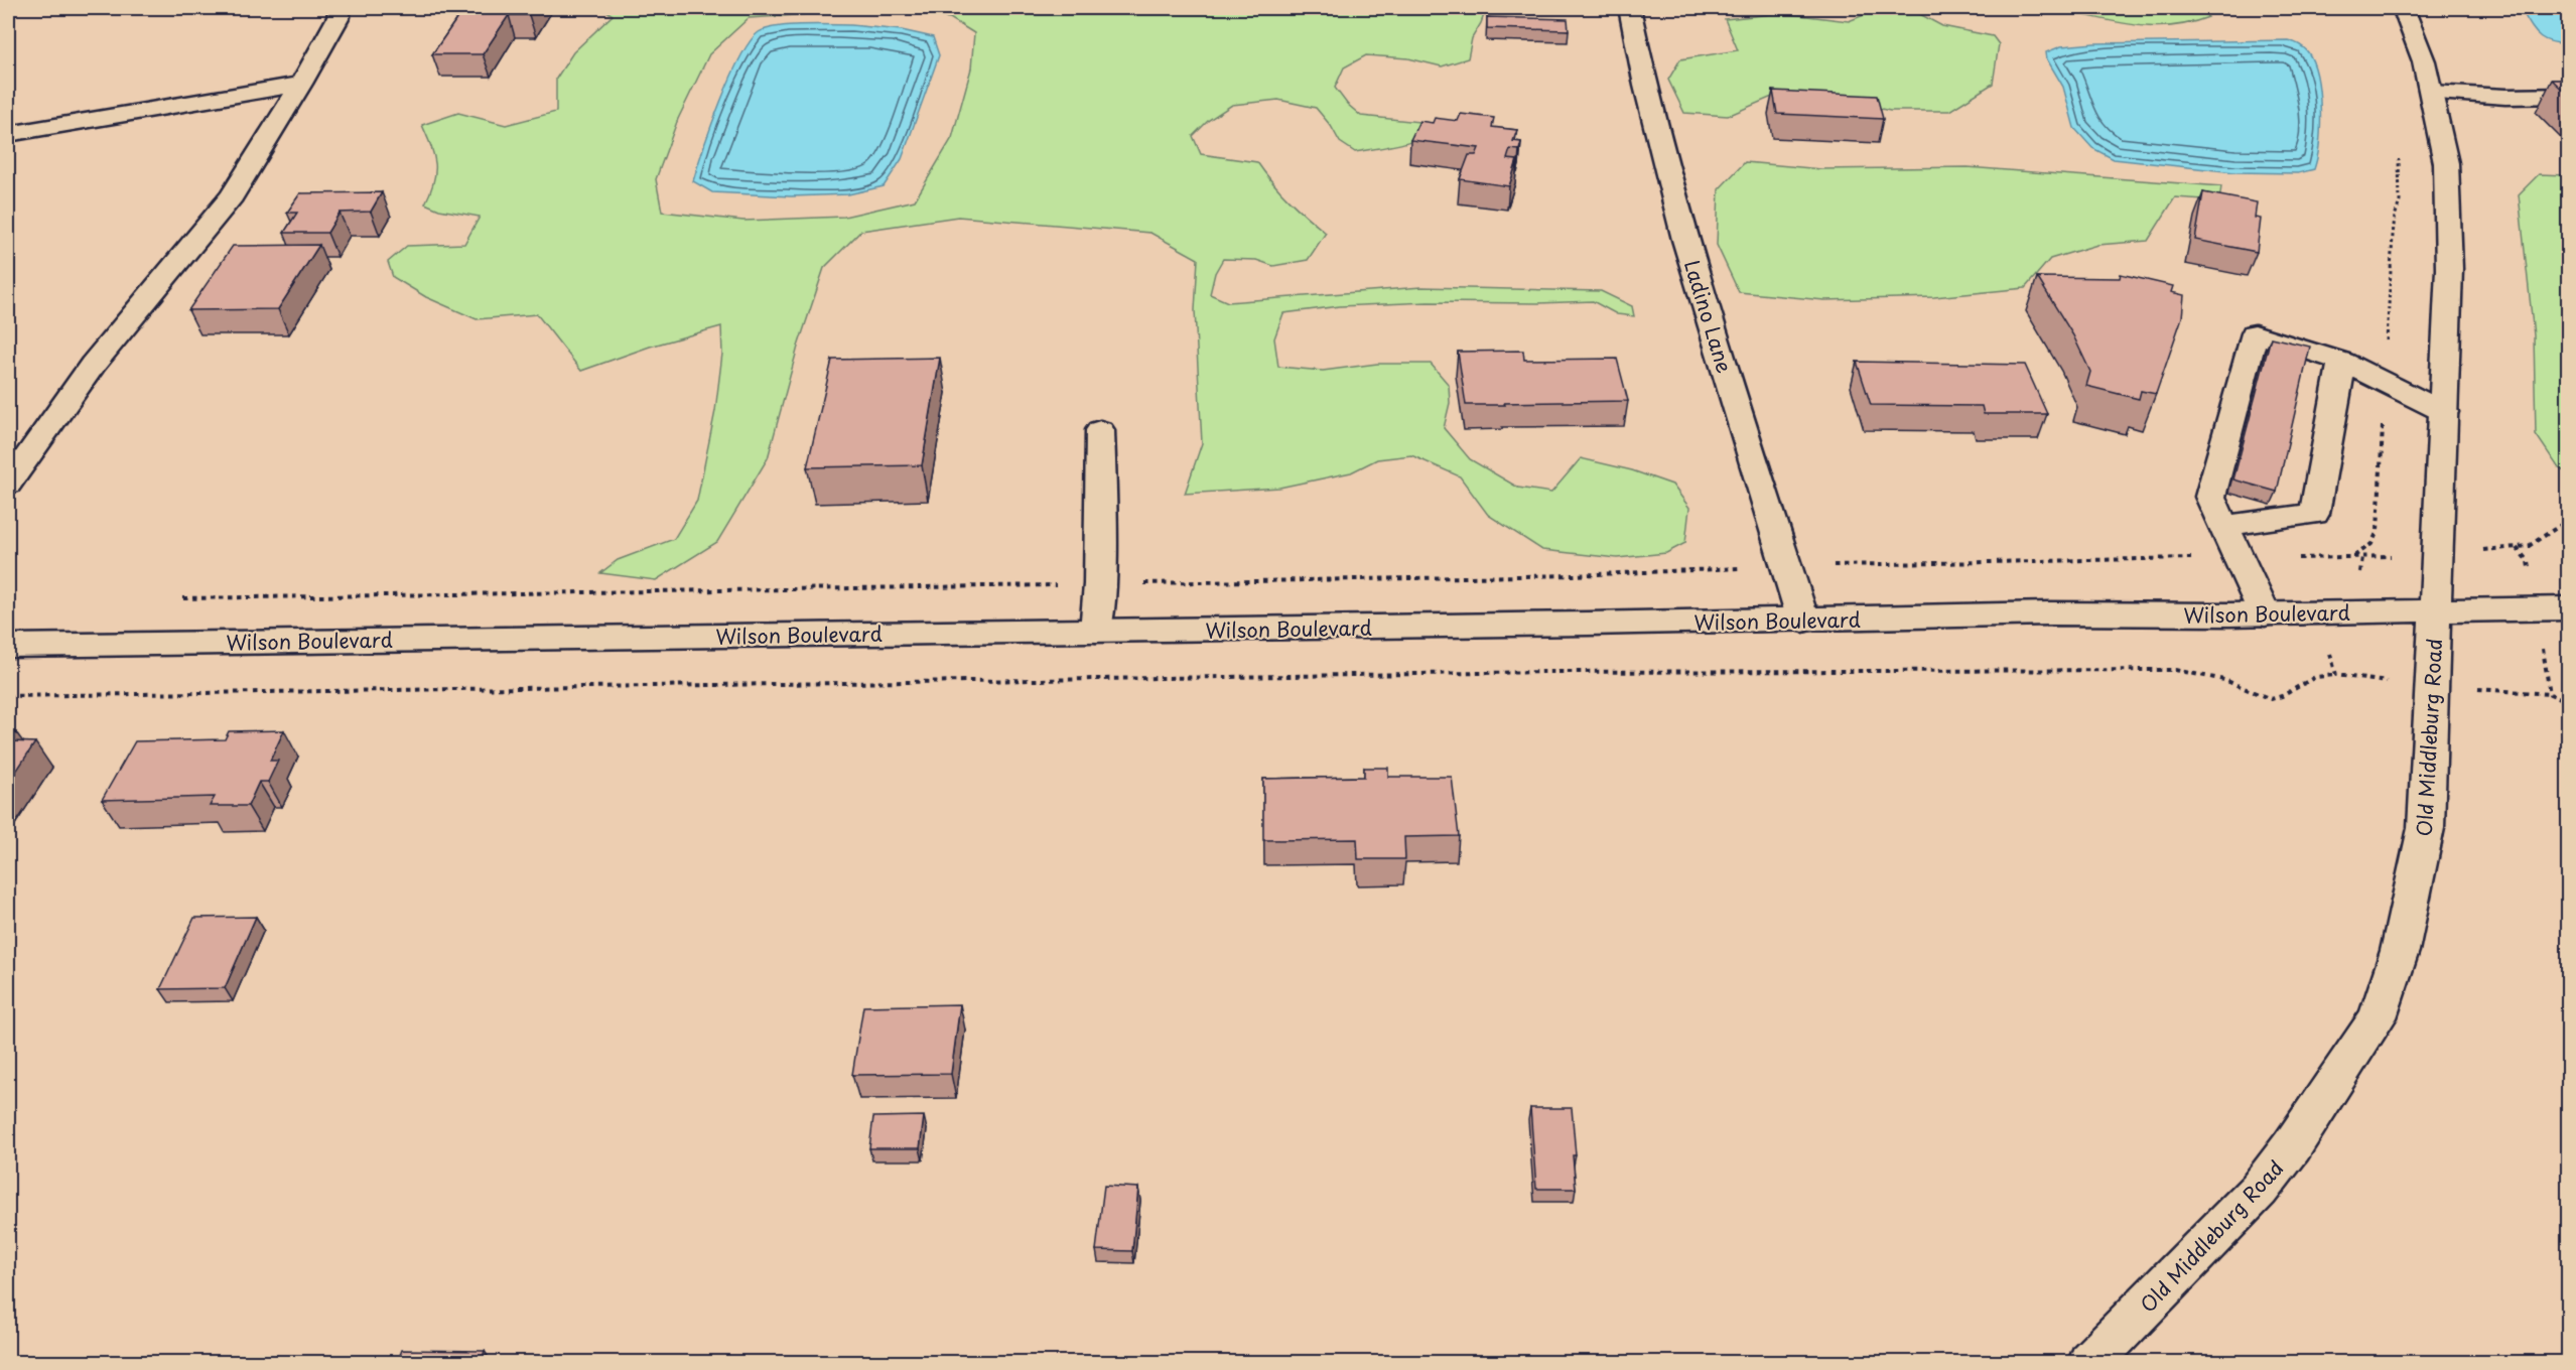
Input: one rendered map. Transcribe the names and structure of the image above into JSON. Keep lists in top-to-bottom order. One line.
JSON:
{"streets":{"main road":["Ladino Lane","Wilson Boulevard","Old Middleburg Road"]},"crossings":[["Ladino Lane","Wilson Boulevard"],["Wilson Boulevard","Old Middleburg Road"]]}
